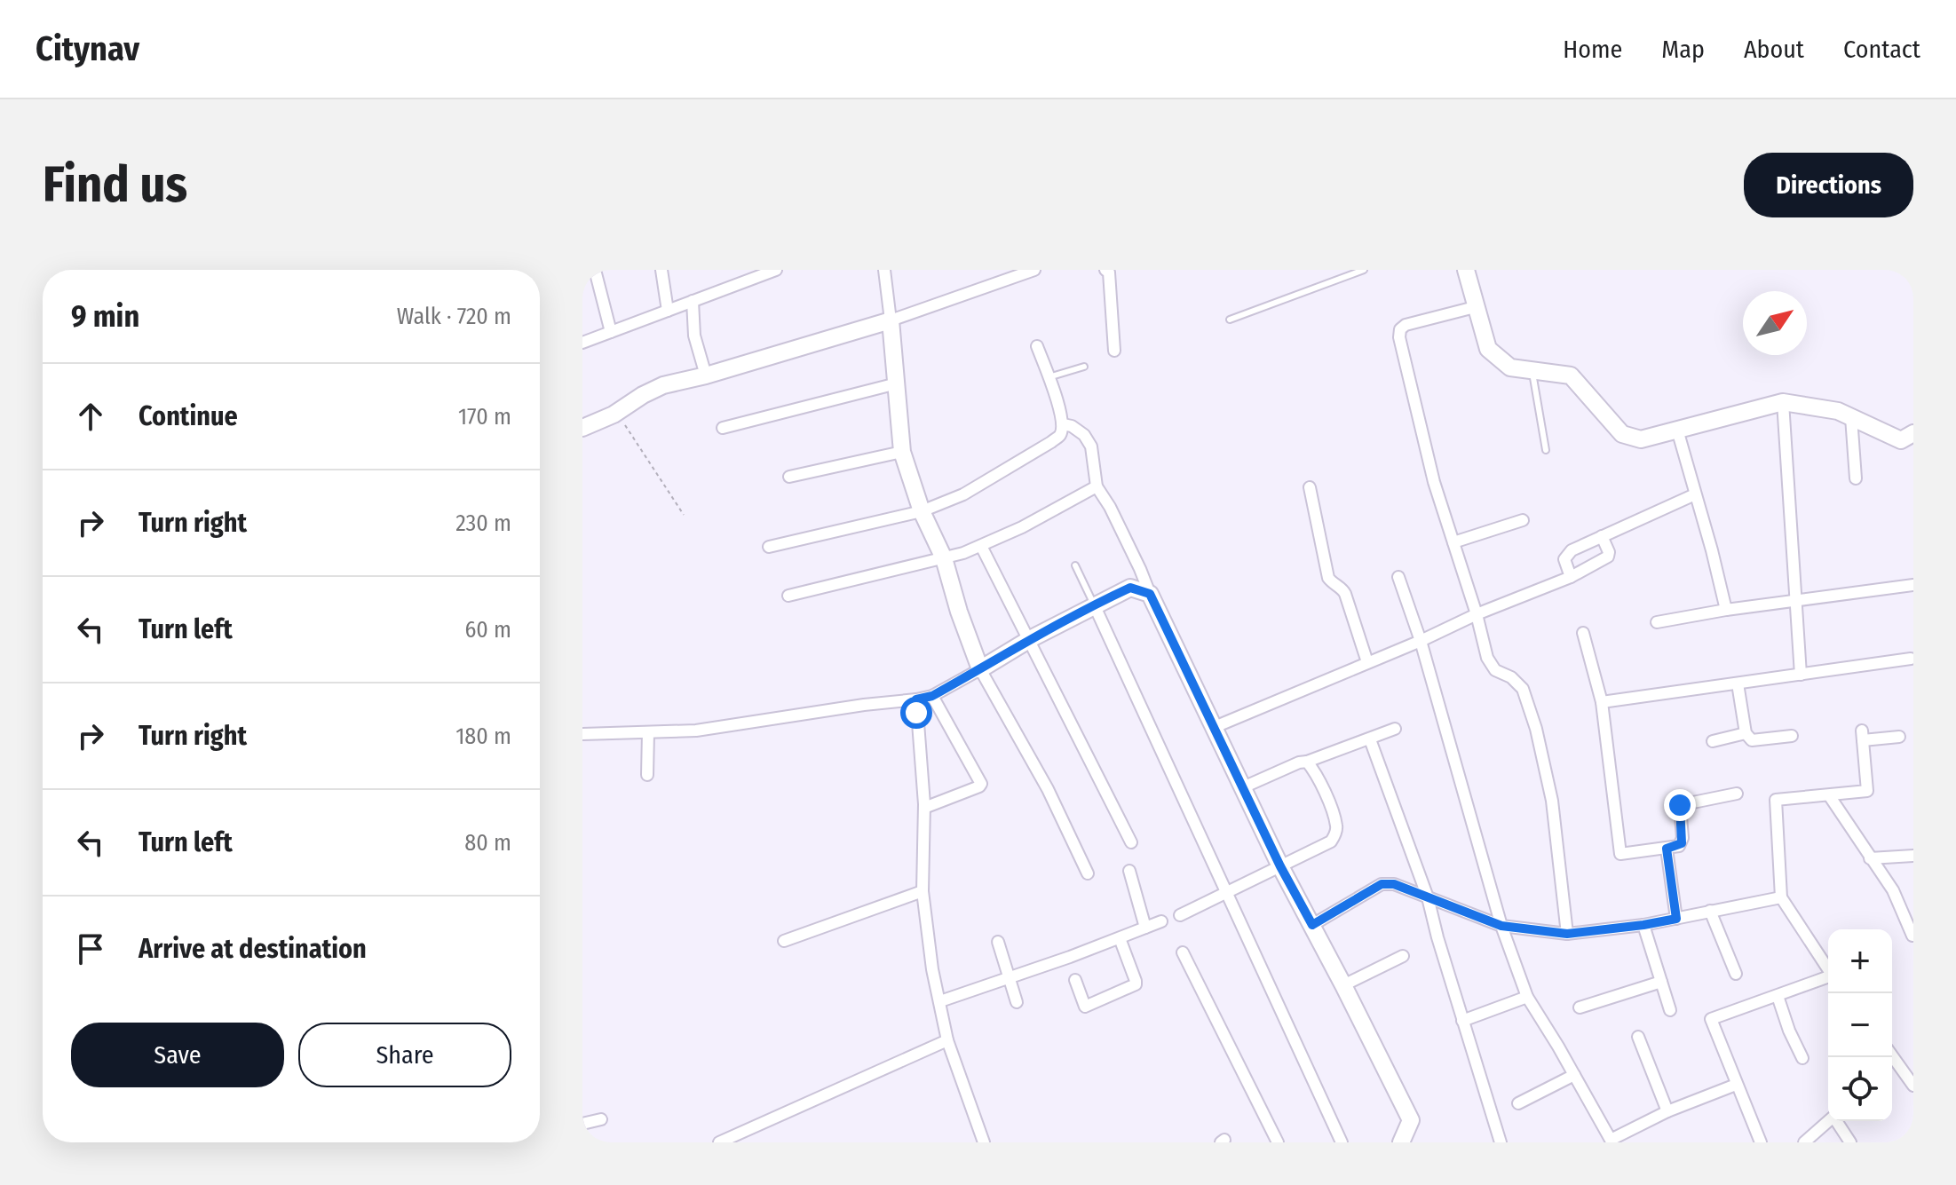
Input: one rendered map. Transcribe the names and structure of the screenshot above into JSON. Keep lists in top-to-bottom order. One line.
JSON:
{"north":"top right","page":{"header":"Citynav","nav":["Home","Map","About","Contact"],"buttons":["Directions",["Save","Share"]],"title":"Find us","heading":["9 min","Walk · 720 m"],"list":[["Continue","170 m"],["Turn right","230 m"],["Turn left","60 m"],["Turn right","180 m"],["Turn left","80 m"],"Arrive at destination"],"map_buttons":["+","−"]}}
